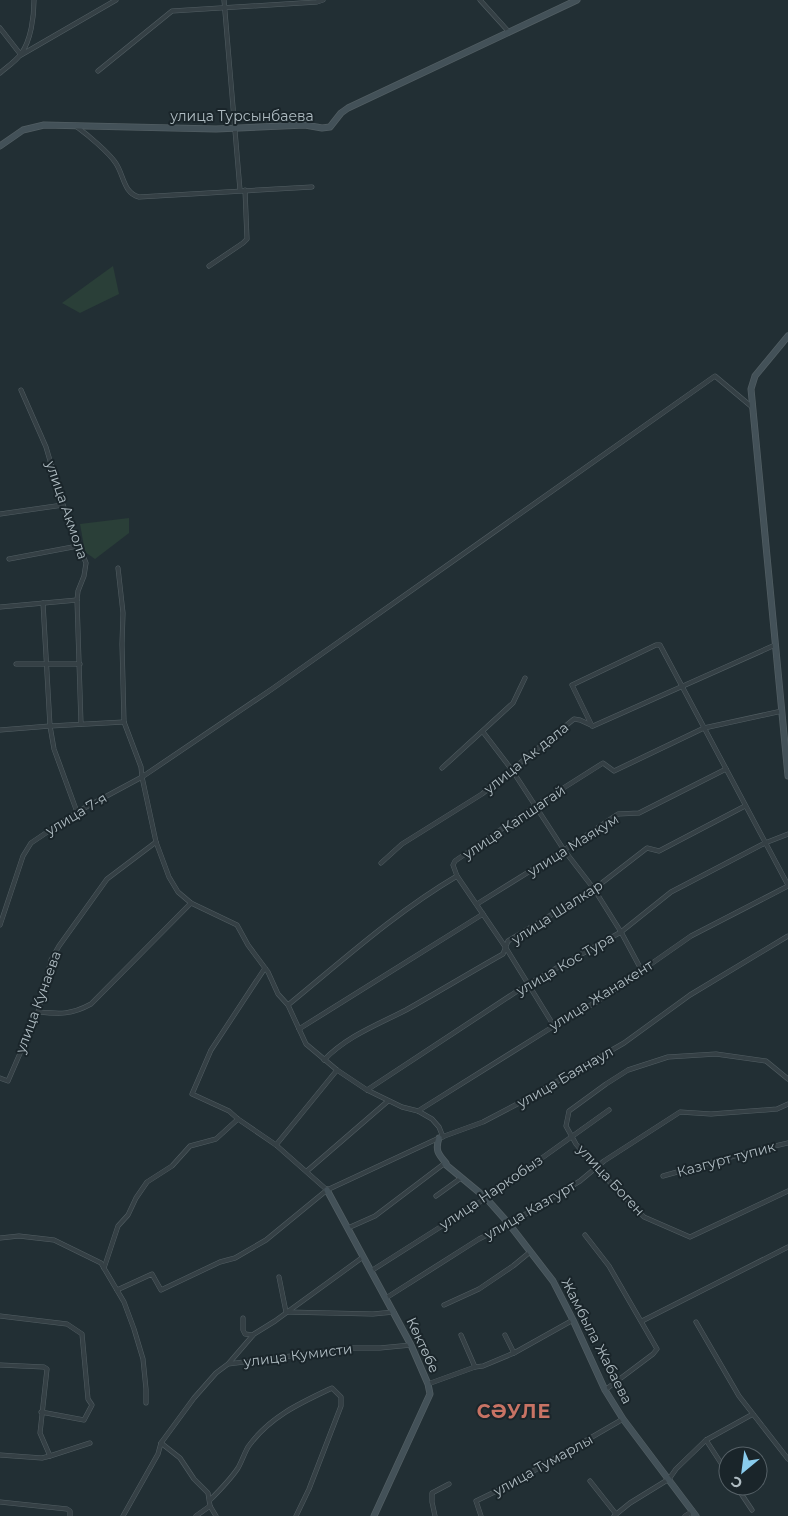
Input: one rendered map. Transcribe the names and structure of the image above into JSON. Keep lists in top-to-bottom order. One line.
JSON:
{"streets":{"street":["улица Турсынбаева","улица Акмола","улица Ак дала","улица 7-я","улица Капшагай","улица Маякум","улица Шалкар","улица Кос Тура","улица Жанакент","улица Кунаева","улица Баянаул","Казгурт тупик","улица Боген","улица Наркобыз","улица Казгурт","Жамбыла Жабаева","Көктөбе","улица Кумисти","улица Тумарлы"]},"crossings":[["улица Баянаул","Жамбыла Жабаева"],["улица Баянаул","Көктөбе"],["улица Боген","улица Наркобыз"],["улица Боген","улица Казгурт"],["улица Наркобыз","Жамбыла Жабаева"],["улица Наркобыз","Көктөбе"],["улица Казгурт","Жамбыла Жабаева"],["улица Казгурт","Көктөбе"],["Жамбыла Жабаева","улица Тумарлы"],["Көктөбе","улица Кумисти"]],"districts":["СӘУЛЕ"],"north":"bottom left"}
